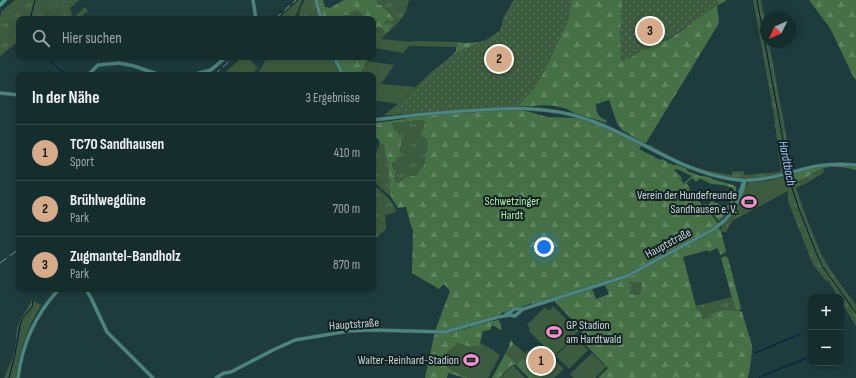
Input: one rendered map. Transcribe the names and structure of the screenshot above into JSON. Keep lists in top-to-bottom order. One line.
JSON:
{"streets":{"street":["Hauptstraße"]},"water":["Hardtbach"],"parks":["Schwetzinger Hardt"],"places":{"sports":["Verein der Hundefreunde Sandhausen e. V.","GP Stadion am Hardtwald","Walter-Reinhard-Stadion"]},"north":"bottom left","page":{"pins":["3","2","1"],"search":"Hier suchen","heading":["In der Nähe","3 Ergebnisse"],"list":[{"mark":"1","name":"TC70 Sandhausen","note":"Sport","value":"410 m"},{"mark":"2","name":"Brühlwegdüne","note":"Park","value":"700 m"},{"mark":"3","name":"Zugmantel-Bandholz","note":"Park","value":"870 m"}],"map_buttons":["+","−"]}}
